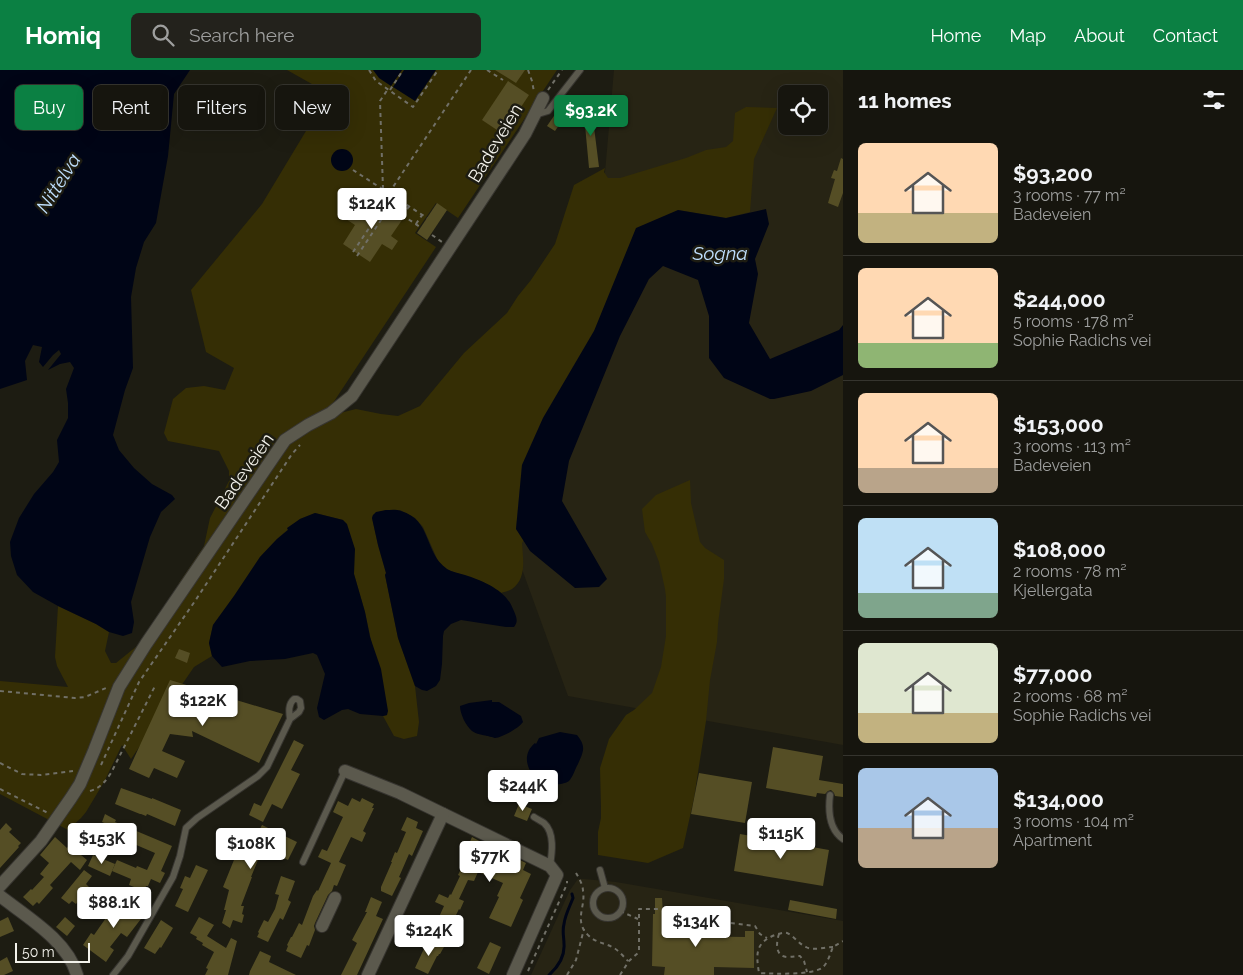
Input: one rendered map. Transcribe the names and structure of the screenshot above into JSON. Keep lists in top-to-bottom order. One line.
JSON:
{"streets":{"street":["Badeveien"]},"water":["Nittelva","Sogna"],"scale_bar":"50 m","page":{"header":"Homiq","search":"Search here","nav":["Home","Map","About","Contact"],"heading":"11 homes","chip":["Buy","Rent","Filters","New"],"price":["$93.2K","$124K","$122K","$244K","$115K","$153K","$108K","$77K","$88.1K","$134K","$124K"],"list":[{"name":"$93,200","note":"3 rooms · 77 m² · Badeveien"},{"name":"$244,000","note":"5 rooms · 178 m² · Sophie Radichs vei"},{"name":"$153,000","note":"3 rooms · 113 m² · Badeveien"},{"name":"$108,000","note":"2 rooms · 78 m² · Kjellergata"},{"name":"$77,000","note":"2 rooms · 68 m² · Sophie Radichs vei"},{"name":"$134,000","note":"3 rooms · 104 m² · Apartment"}],"scale":"50 m"}}
